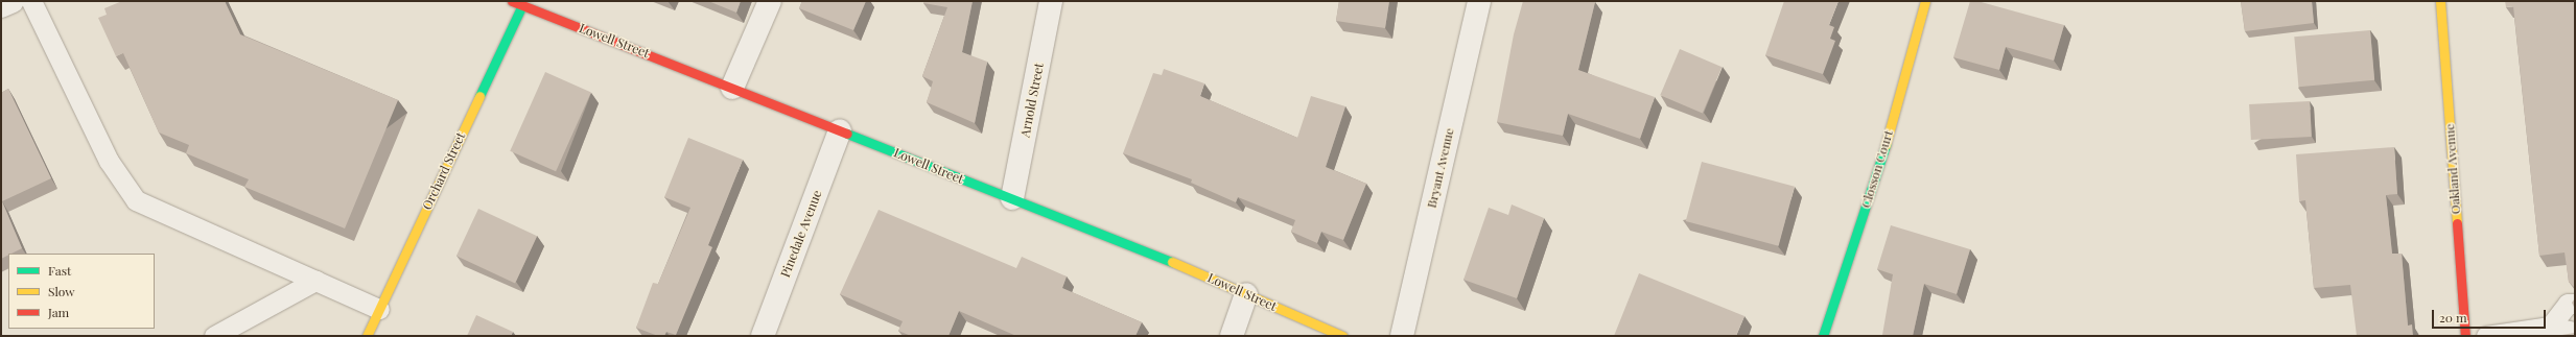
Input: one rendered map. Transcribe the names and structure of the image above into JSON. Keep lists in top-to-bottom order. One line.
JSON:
{"streets":{"street":["Lowell Street","Arnold Street","Bryant Avenue","Closson Court","Oakland Avenue","Orchard Street","Pinedale Avenue"]},"crossings":[["Lowell Street","Arnold Street"],["Lowell Street","Orchard Street"],["Lowell Street","Pinedale Avenue"]],"legend":["Fast","Slow","Jam"],"scale_bar":"20 m"}
